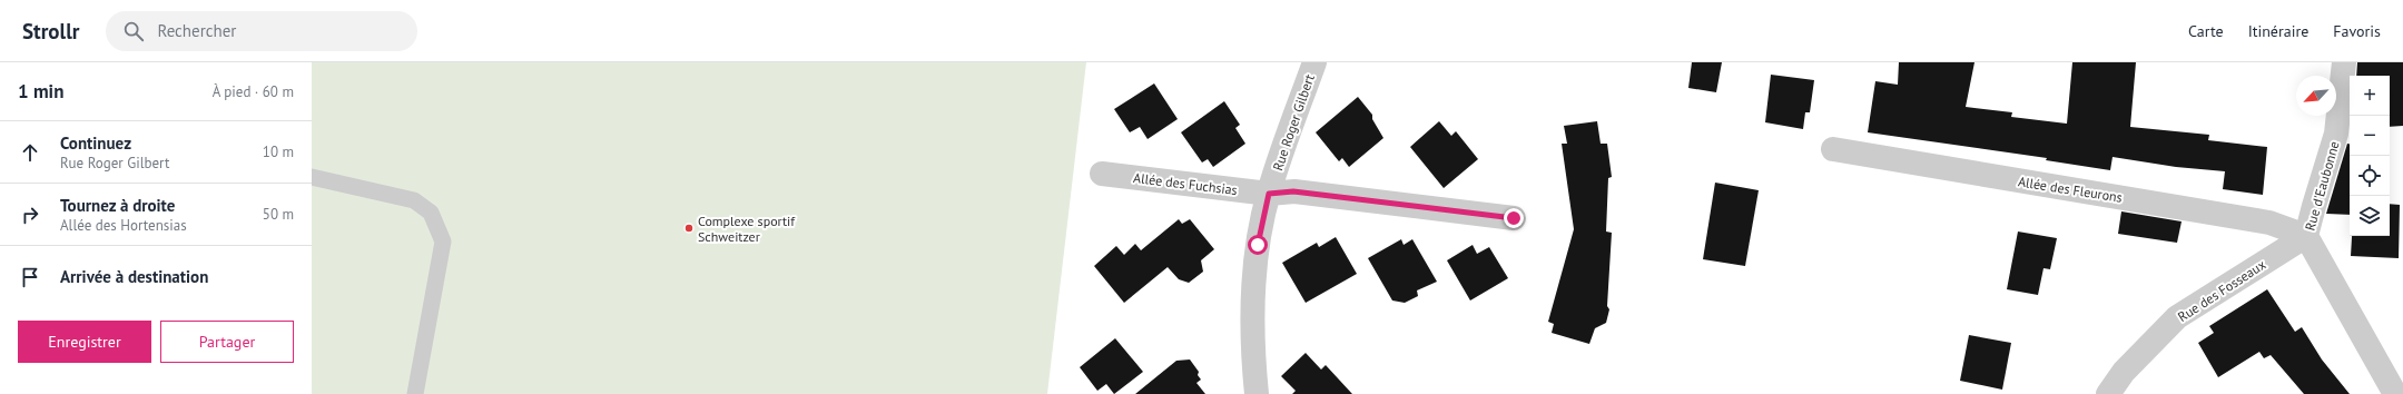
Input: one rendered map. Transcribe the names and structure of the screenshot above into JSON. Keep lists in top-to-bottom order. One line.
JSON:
{"streets":{"street":["Rue Roger Gilbert","Allée des Fuchsias","Rue d'Eaubonne","Allée des Fleurons","Rue des Fosseaux"]},"crossings":[["Rue Roger Gilbert","Allée des Fuchsias"],["Rue d'Eaubonne","Allée des Fleurons"],["Rue d'Eaubonne","Rue des Fosseaux"],["Allée des Fleurons","Rue des Fosseaux"]],"places":["Complexe sportif Schweitzer"],"north":"bottom left","page":{"header":"Strollr","search":"Rechercher","nav":["Carte","Itinéraire","Favoris"],"heading":["1 min","À pied · 60 m"],"map_buttons":["+","−"],"list":[["Continuez","Rue Roger Gilbert","10 m"],["Tournez à droite","Allée des Hortensias","50 m"],"Arrivée à destination"],"buttons":["Enregistrer","Partager"]}}
